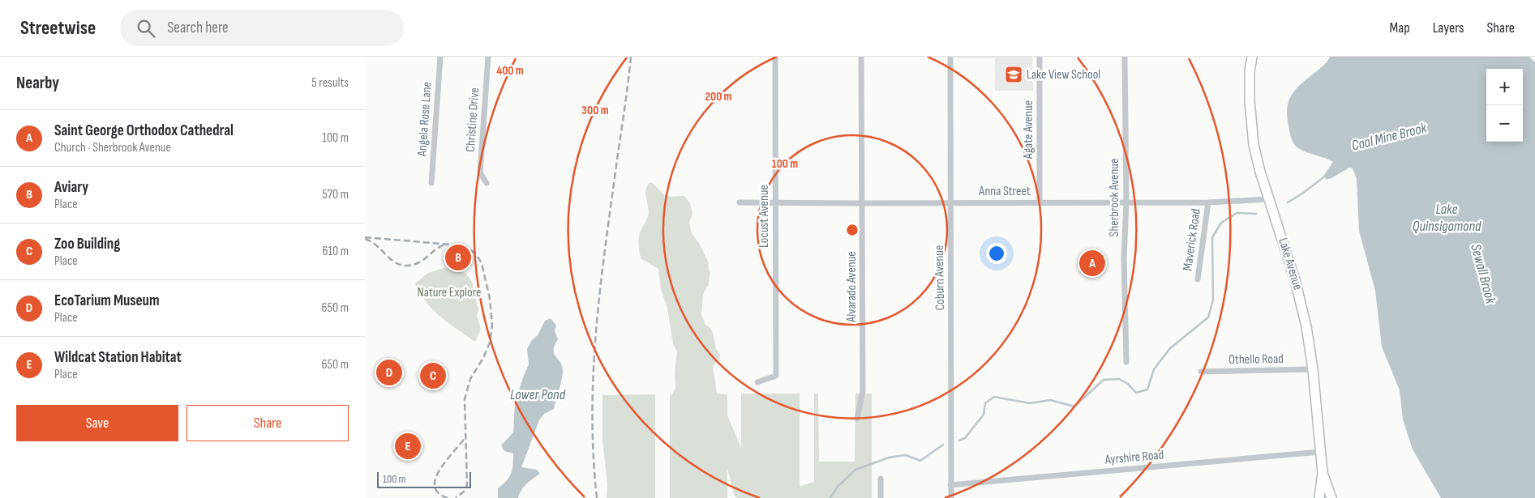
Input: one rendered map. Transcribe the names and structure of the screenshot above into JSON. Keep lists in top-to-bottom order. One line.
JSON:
{"streets":{"main road":["Lake Avenue"],"street":["Angela Rose Lane","Christine Drive","Agate Avenue","Anna Street","Sherbrook Avenue","Locust Avenue","Maverick Road","Coburn Avenue","Alvarado Avenue","Othello Road","Ayrshire Road"]},"crossings":[["Agate Avenue","Anna Street"],["Anna Street","Sherbrook Avenue"],["Anna Street","Locust Avenue"],["Anna Street","Maverick Road"],["Anna Street","Lake Avenue"],["Anna Street","Coburn Avenue"],["Anna Street","Alvarado Avenue"],["Lake Avenue","Othello Road"],["Lake Avenue","Ayrshire Road"],["Coburn Avenue","Ayrshire Road"]],"water":["Coal Mine Brook","Lake Quinsigamond","Sewall Brook","Lower Pond"],"parks":["Nature Explore"],"places":{"school or university":["Lake View School"]},"scale_bar":"100 m","page":{"header":"Streetwise","search":"Search here","nav":["Map","Layers","Share"],"heading":["Nearby","5 results"],"map_buttons":["+","−"],"list":[{"mark":"A","name":"Saint George Orthodox Cathedral","note":"Church · Sherbrook Avenue","value":"100 m"},{"mark":"B","name":"Aviary","note":"Place","value":"570 m"},{"mark":"C","name":"Zoo Building","note":"Place","value":"610 m"},{"mark":"D","name":"EcoTarium Museum","note":"Place","value":"650 m"},{"mark":"E","name":"Wildcat Station Habitat","note":"Place","value":"650 m"}],"pins":["B","A","D","C","E"],"buttons":["Save","Share"],"scale":"100 m"},"rings":["400 m","200 m","300 m","100 m"]}
